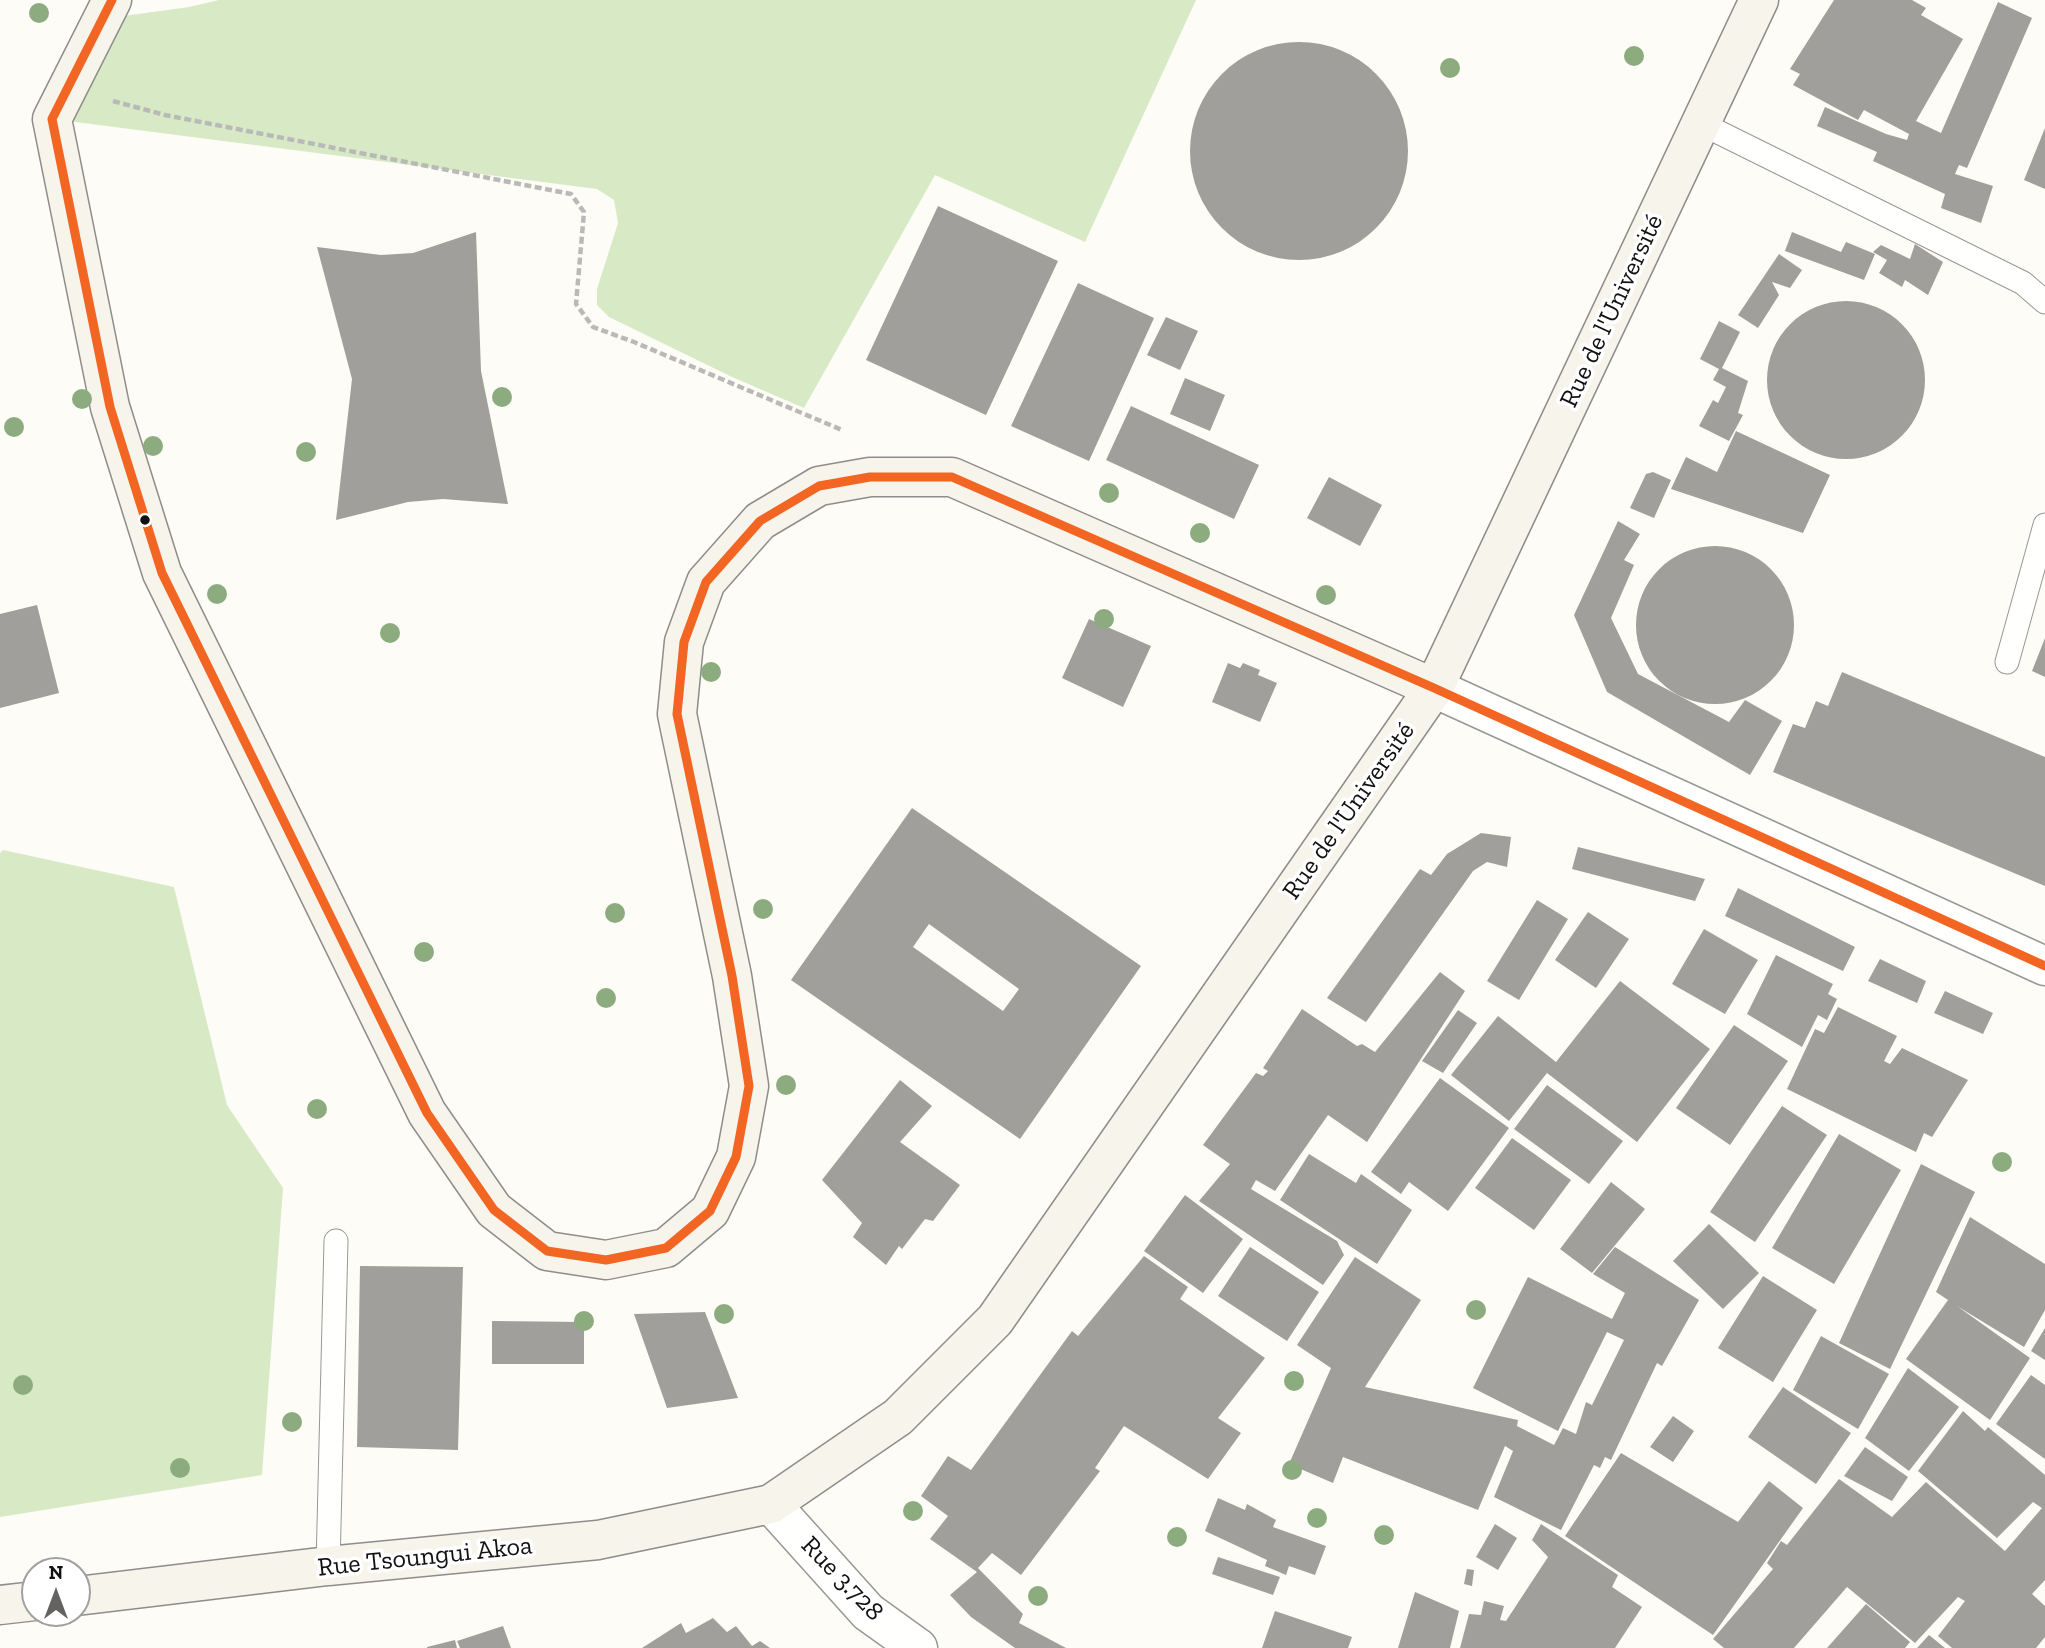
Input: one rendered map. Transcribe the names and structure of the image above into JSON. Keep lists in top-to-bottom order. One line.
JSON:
{"streets":{"street":["Rue de l'Université","Rue Tsoungui Akoa","Rue 3.728"]},"crossings":[["Rue de l'Université","Rue Tsoungui Akoa"],["Rue de l'Université","Rue 3.728"],["Rue Tsoungui Akoa","Rue 3.728"]],"north":"top"}
